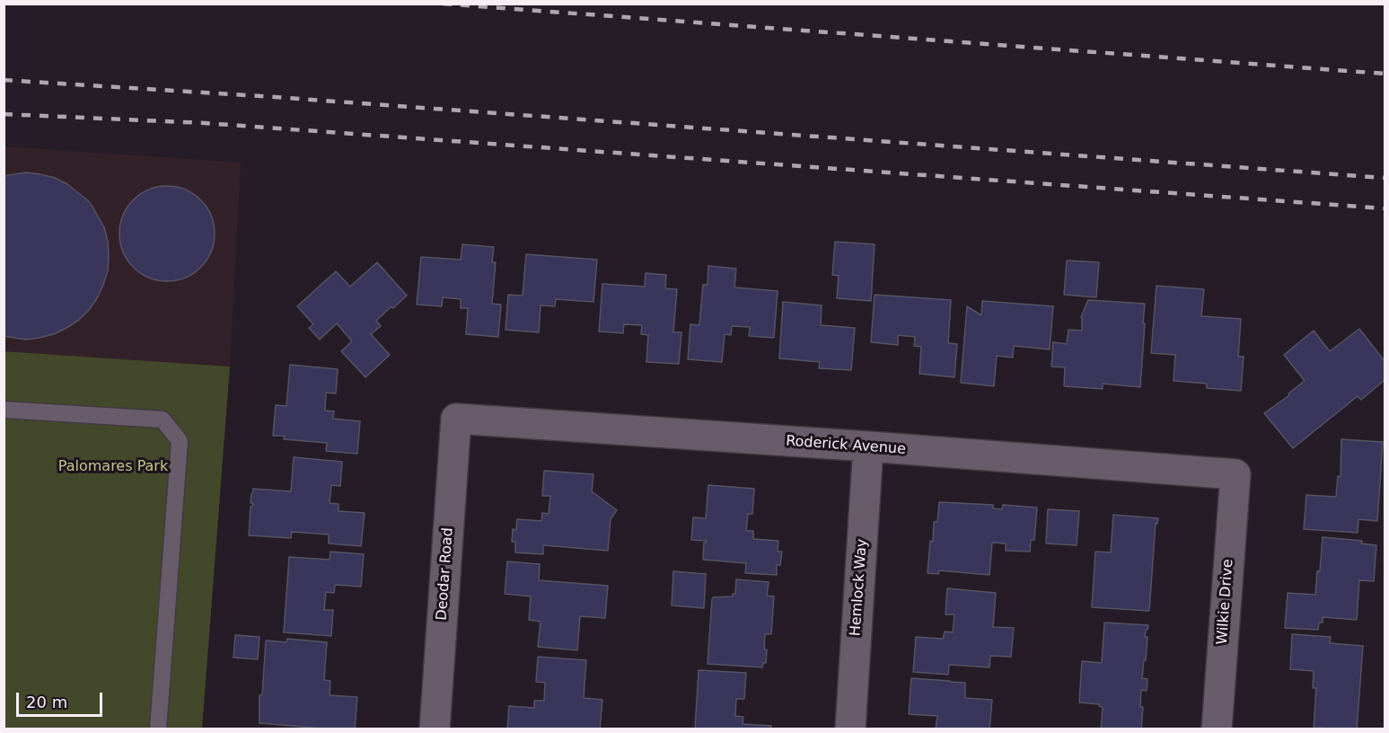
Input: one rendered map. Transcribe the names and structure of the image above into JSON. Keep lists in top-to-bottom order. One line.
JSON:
{"streets":{"street":["Roderick Avenue","Deodar Road","Hemlock Way","Wilkie Drive"]},"crossings":[["Roderick Avenue","Deodar Road"],["Roderick Avenue","Hemlock Way"],["Roderick Avenue","Wilkie Drive"]],"parks":["Palomares Park"],"scale_bar":"20 m"}
